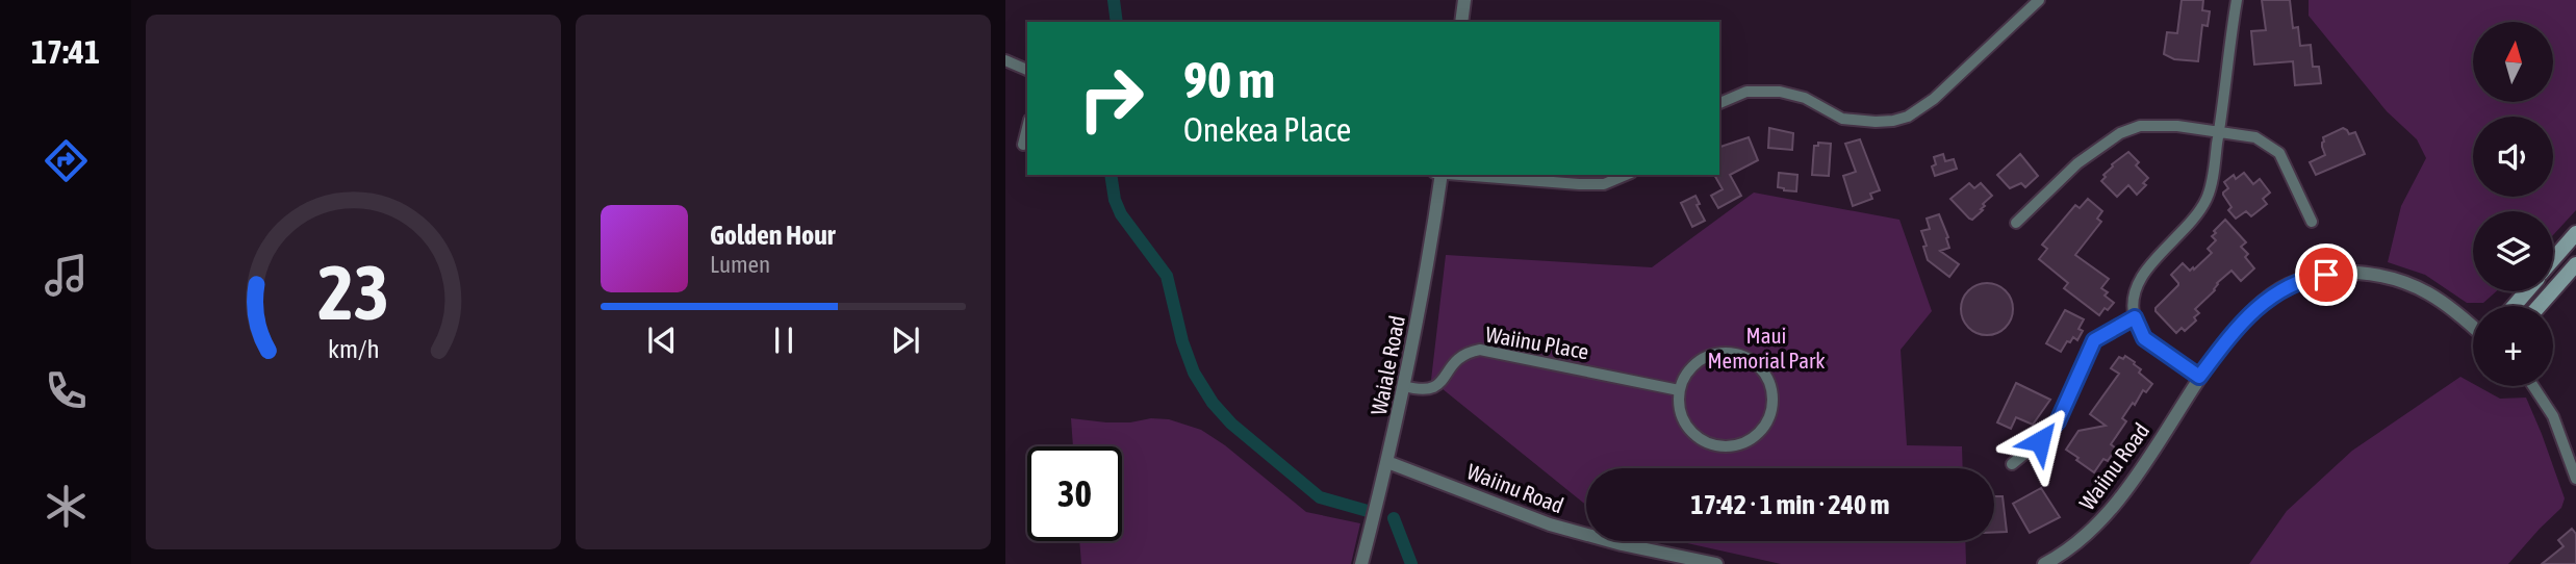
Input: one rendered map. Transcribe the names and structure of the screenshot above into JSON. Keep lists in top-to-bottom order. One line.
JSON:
{"streets":{"street":["Waiinu Place","Waiale Road","Waiinu Road"]},"crossings":[["Waiinu Place","Waiale Road"],["Waiale Road","Waiinu Road"]],"parks":["Maui Memorial Park"],"north":"top","page":{"tabs":"17:41","map_buttons":"+","turn":["90 m","Onekea Place"],"song":["Golden Hour","Lumen"],"limit":"30","trip":"17:42 · 1 min · 240 m","gauge":["23","km/h"]}}
